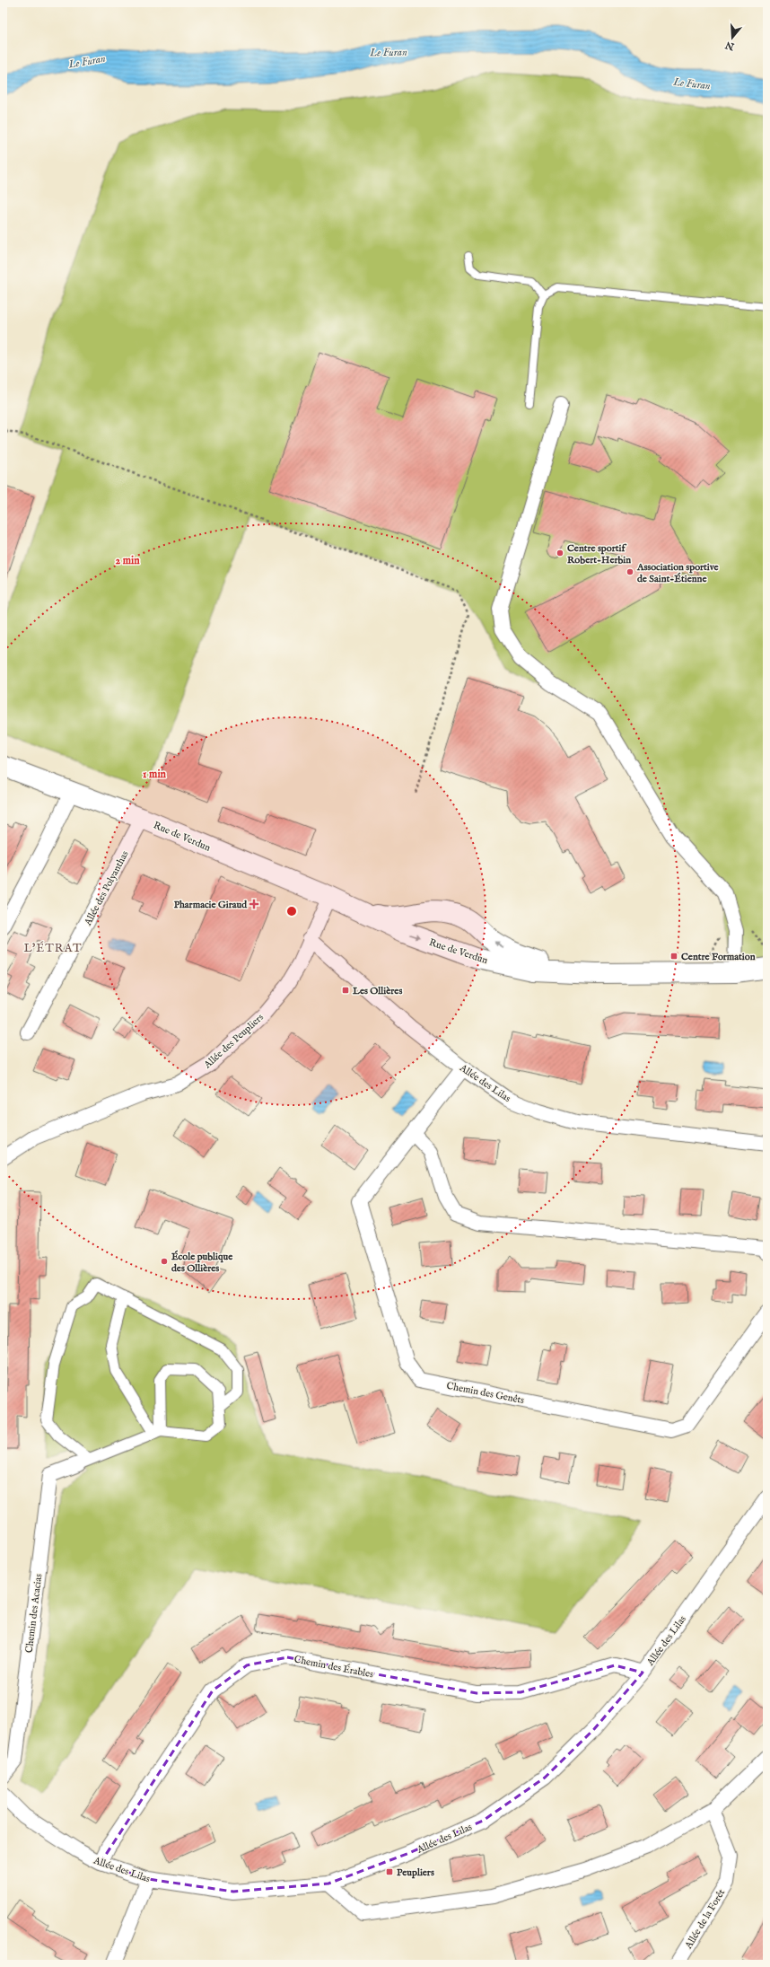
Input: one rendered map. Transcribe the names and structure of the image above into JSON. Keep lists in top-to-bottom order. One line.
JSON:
{"streets":{"main road":["Rue de Verdun"],"street":["Allée des Polyanthas","Allée des Peupliers","Allée des Lilas","Chemin des Genêts","Chemin des Acacias","Chemin des Érables","Allée de la Forêt"]},"crossings":[["Rue de Verdun","Allée des Polyanthas"],["Rue de Verdun","Allée des Peupliers"],["Allée des Peupliers","Allée des Lilas"],["Allée des Lilas","Chemin des Genêts"],["Allée des Lilas","Chemin des Érables"]],"districts":["L'ÉTRAT"],"water":["Le Furan"],"places":{"other":["Centre sportif Robert-Herbin","Association sportive de Saint-Étienne","École publique des Ollières"],"health":["Pharmacie Giraud"],"transit":["Centre Formation","Les Ollières","Peupliers"]},"north":"bottom","rings":["2 min","1 min"]}
